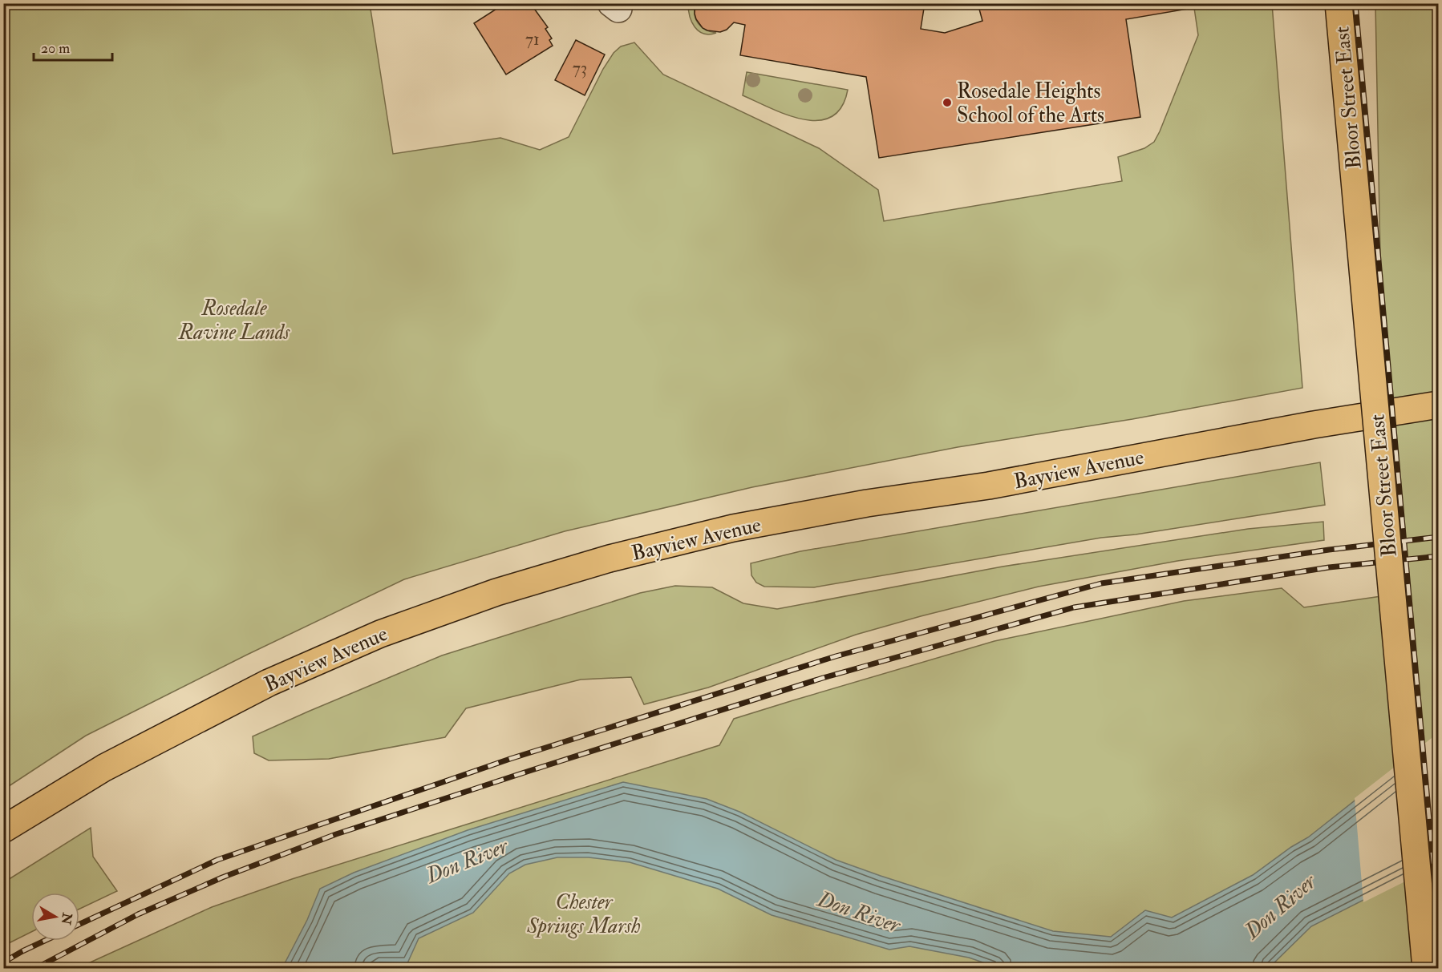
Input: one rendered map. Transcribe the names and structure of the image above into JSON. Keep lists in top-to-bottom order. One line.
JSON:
{"streets":{"main road":["Bloor Street East","Bayview Avenue"]},"water":["Don River"],"parks":["Rosedale Ravine Lands","Chester Springs Marsh"],"places":["Rosedale Heights School of the Arts"],"house_numbers":["71","73"],"scale_bar":"20 m","north":"right"}
